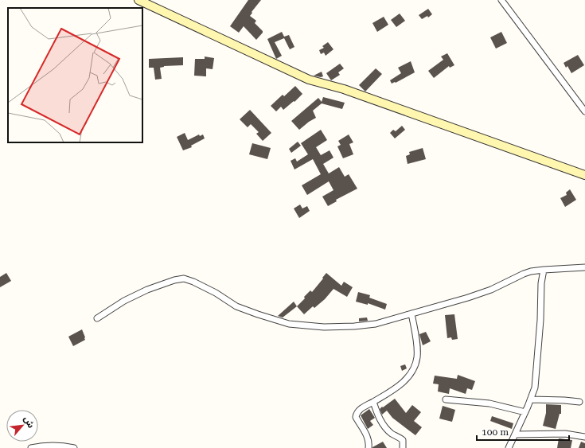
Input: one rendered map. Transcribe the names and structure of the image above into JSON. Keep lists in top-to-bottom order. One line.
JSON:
{"scale_bar":"100 m","north":"top right"}
